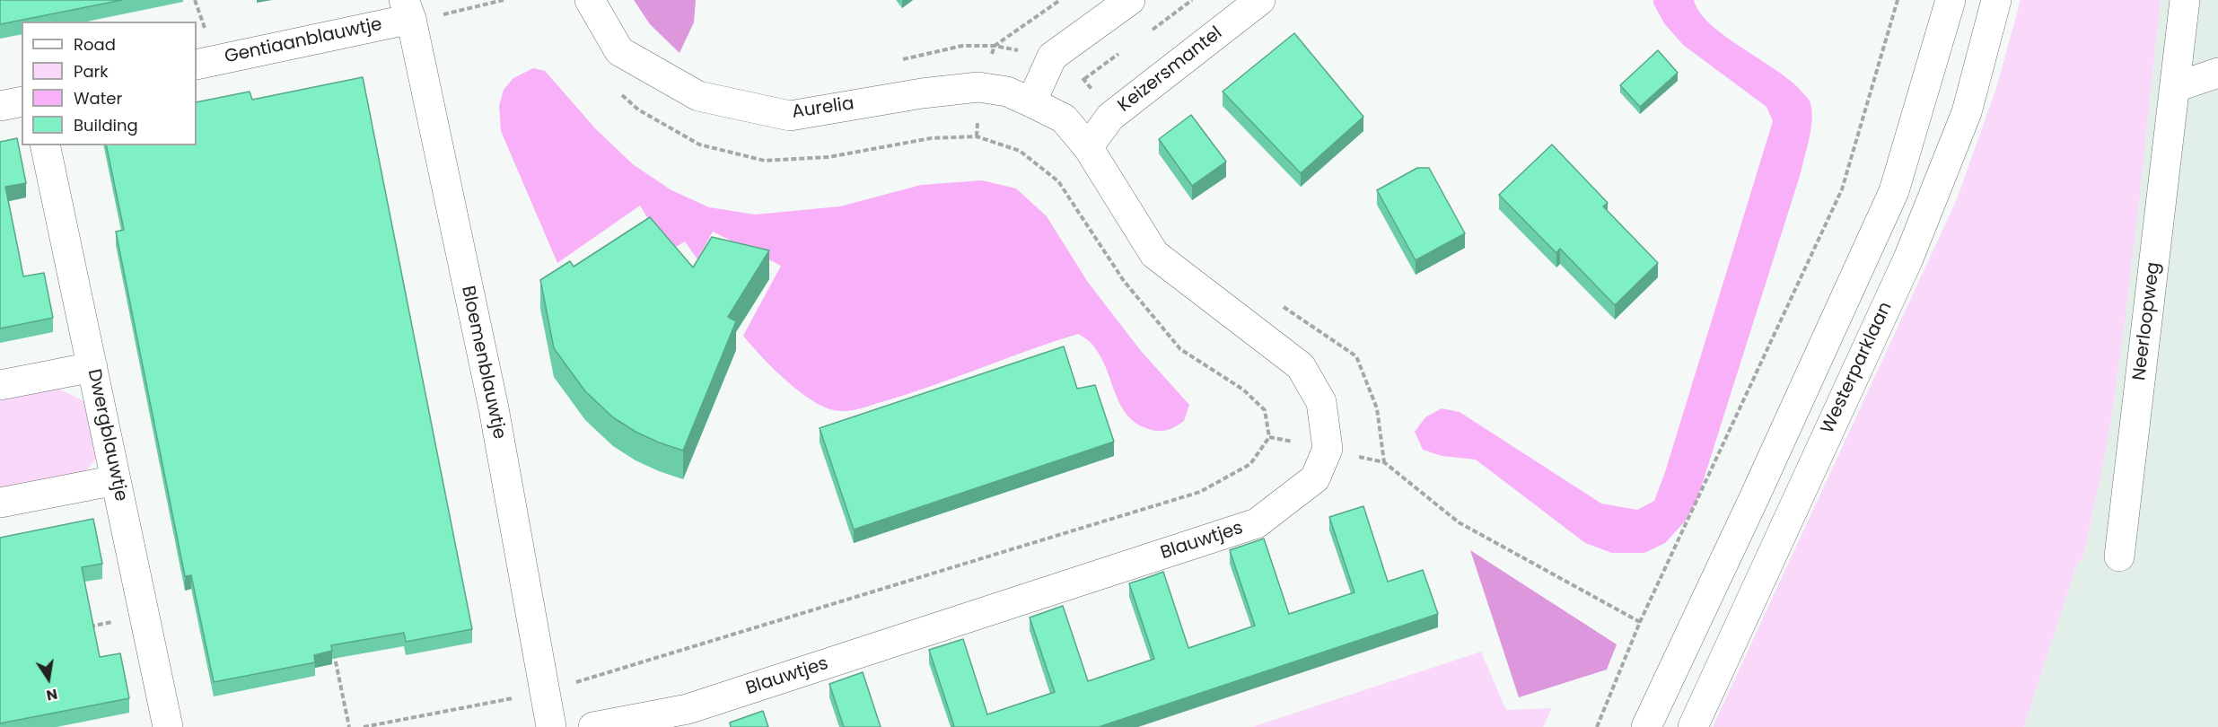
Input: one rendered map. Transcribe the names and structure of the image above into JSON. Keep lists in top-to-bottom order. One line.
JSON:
{"streets":{"street":["Gentiaanblauwtje","Keizersmantel","Aurelia","Neerloopweg","Bloemenblauwtje","Westerparklaan","Dwergblauwtje","Blauwtjes"]},"crossings":[["Gentiaanblauwtje","Bloemenblauwtje"],["Keizersmantel","Blauwtjes"],["Aurelia","Blauwtjes"]],"legend":["Road","Park","Water","Building"],"north":"bottom"}
